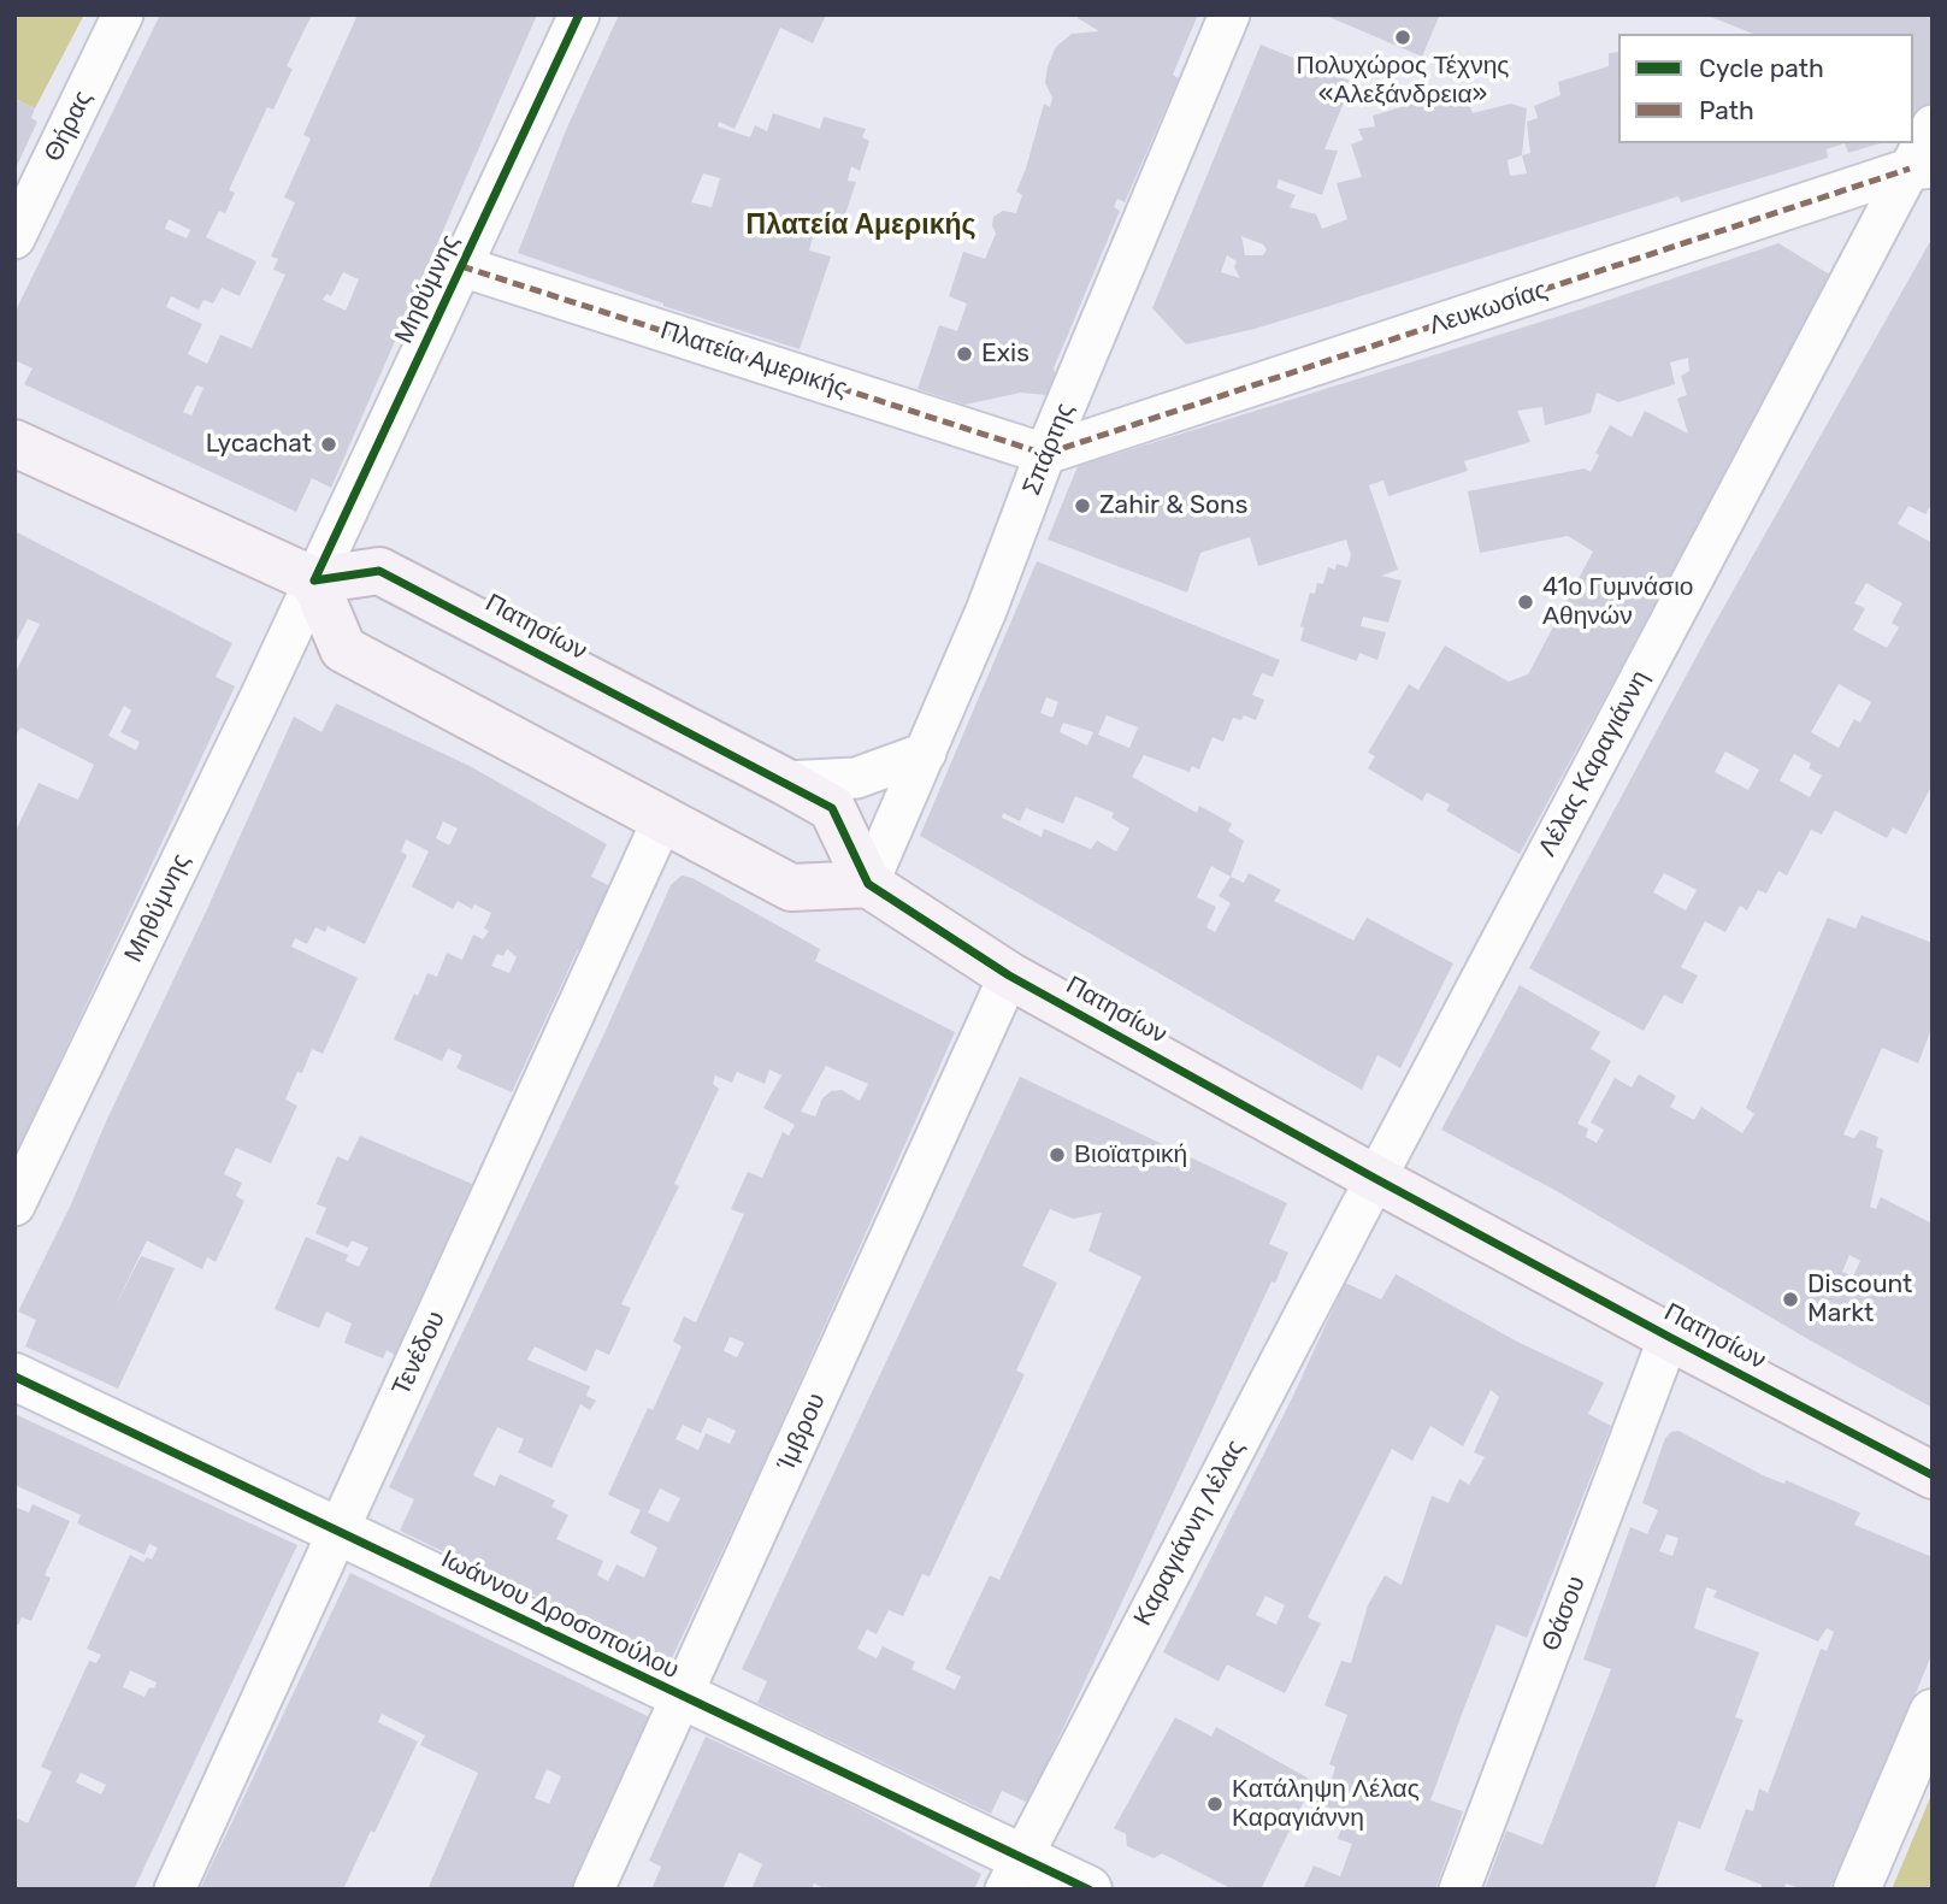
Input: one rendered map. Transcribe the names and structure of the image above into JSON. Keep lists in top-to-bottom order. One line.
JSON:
{"streets":{"main road":["Πατησίων"],"street":["Θήρας","Μηθύμνης","Λευκωσίας","Πλατεία Αμερικής","Σπάρτης","Λέλας Καραγιάννη","Τενέδου","Ίμβρου","Καραγιάννη Λέλας","Θάσου","Ιωάννου Δροσοπούλου"]},"crossings":[["Μηθύμνης","Πλατεία Αμερικής"],["Μηθύμνης","Πατησίων"],["Λευκωσίας","Πλατεία Αμερικής"],["Λευκωσίας","Σπάρτης"],["Λευκωσίας","Λέλας Καραγιάννη"],["Πλατεία Αμερικής","Σπάρτης"],["Σπάρτης","Πατησίων"],["Πατησίων","Λέλας Καραγιάννη"],["Πατησίων","Ίμβρου"],["Πατησίων","Καραγιάννη Λέλας"],["Πατησίων","Θάσου"],["Λέλας Καραγιάννη","Καραγιάννη Λέλας"],["Τενέδου","Ιωάννου Δροσοπούλου"],["Ίμβρου","Ιωάννου Δροσοπούλου"],["Καραγιάννη Λέλας","Ιωάννου Δροσοπούλου"]],"districts":["Πλατεία Αμερικής"],"places":["Πολυχώρος Τέχνης «Αλεξάνδρεια»","Exis","Lycachat","Zahir & Sons","41ο Γυμνάσιο Αθηνών","Βιοϊατρική","Discount Markt","Κατάληψη Λέλας Καραγιάννη"],"legend":["Cycle path","Path"]}
